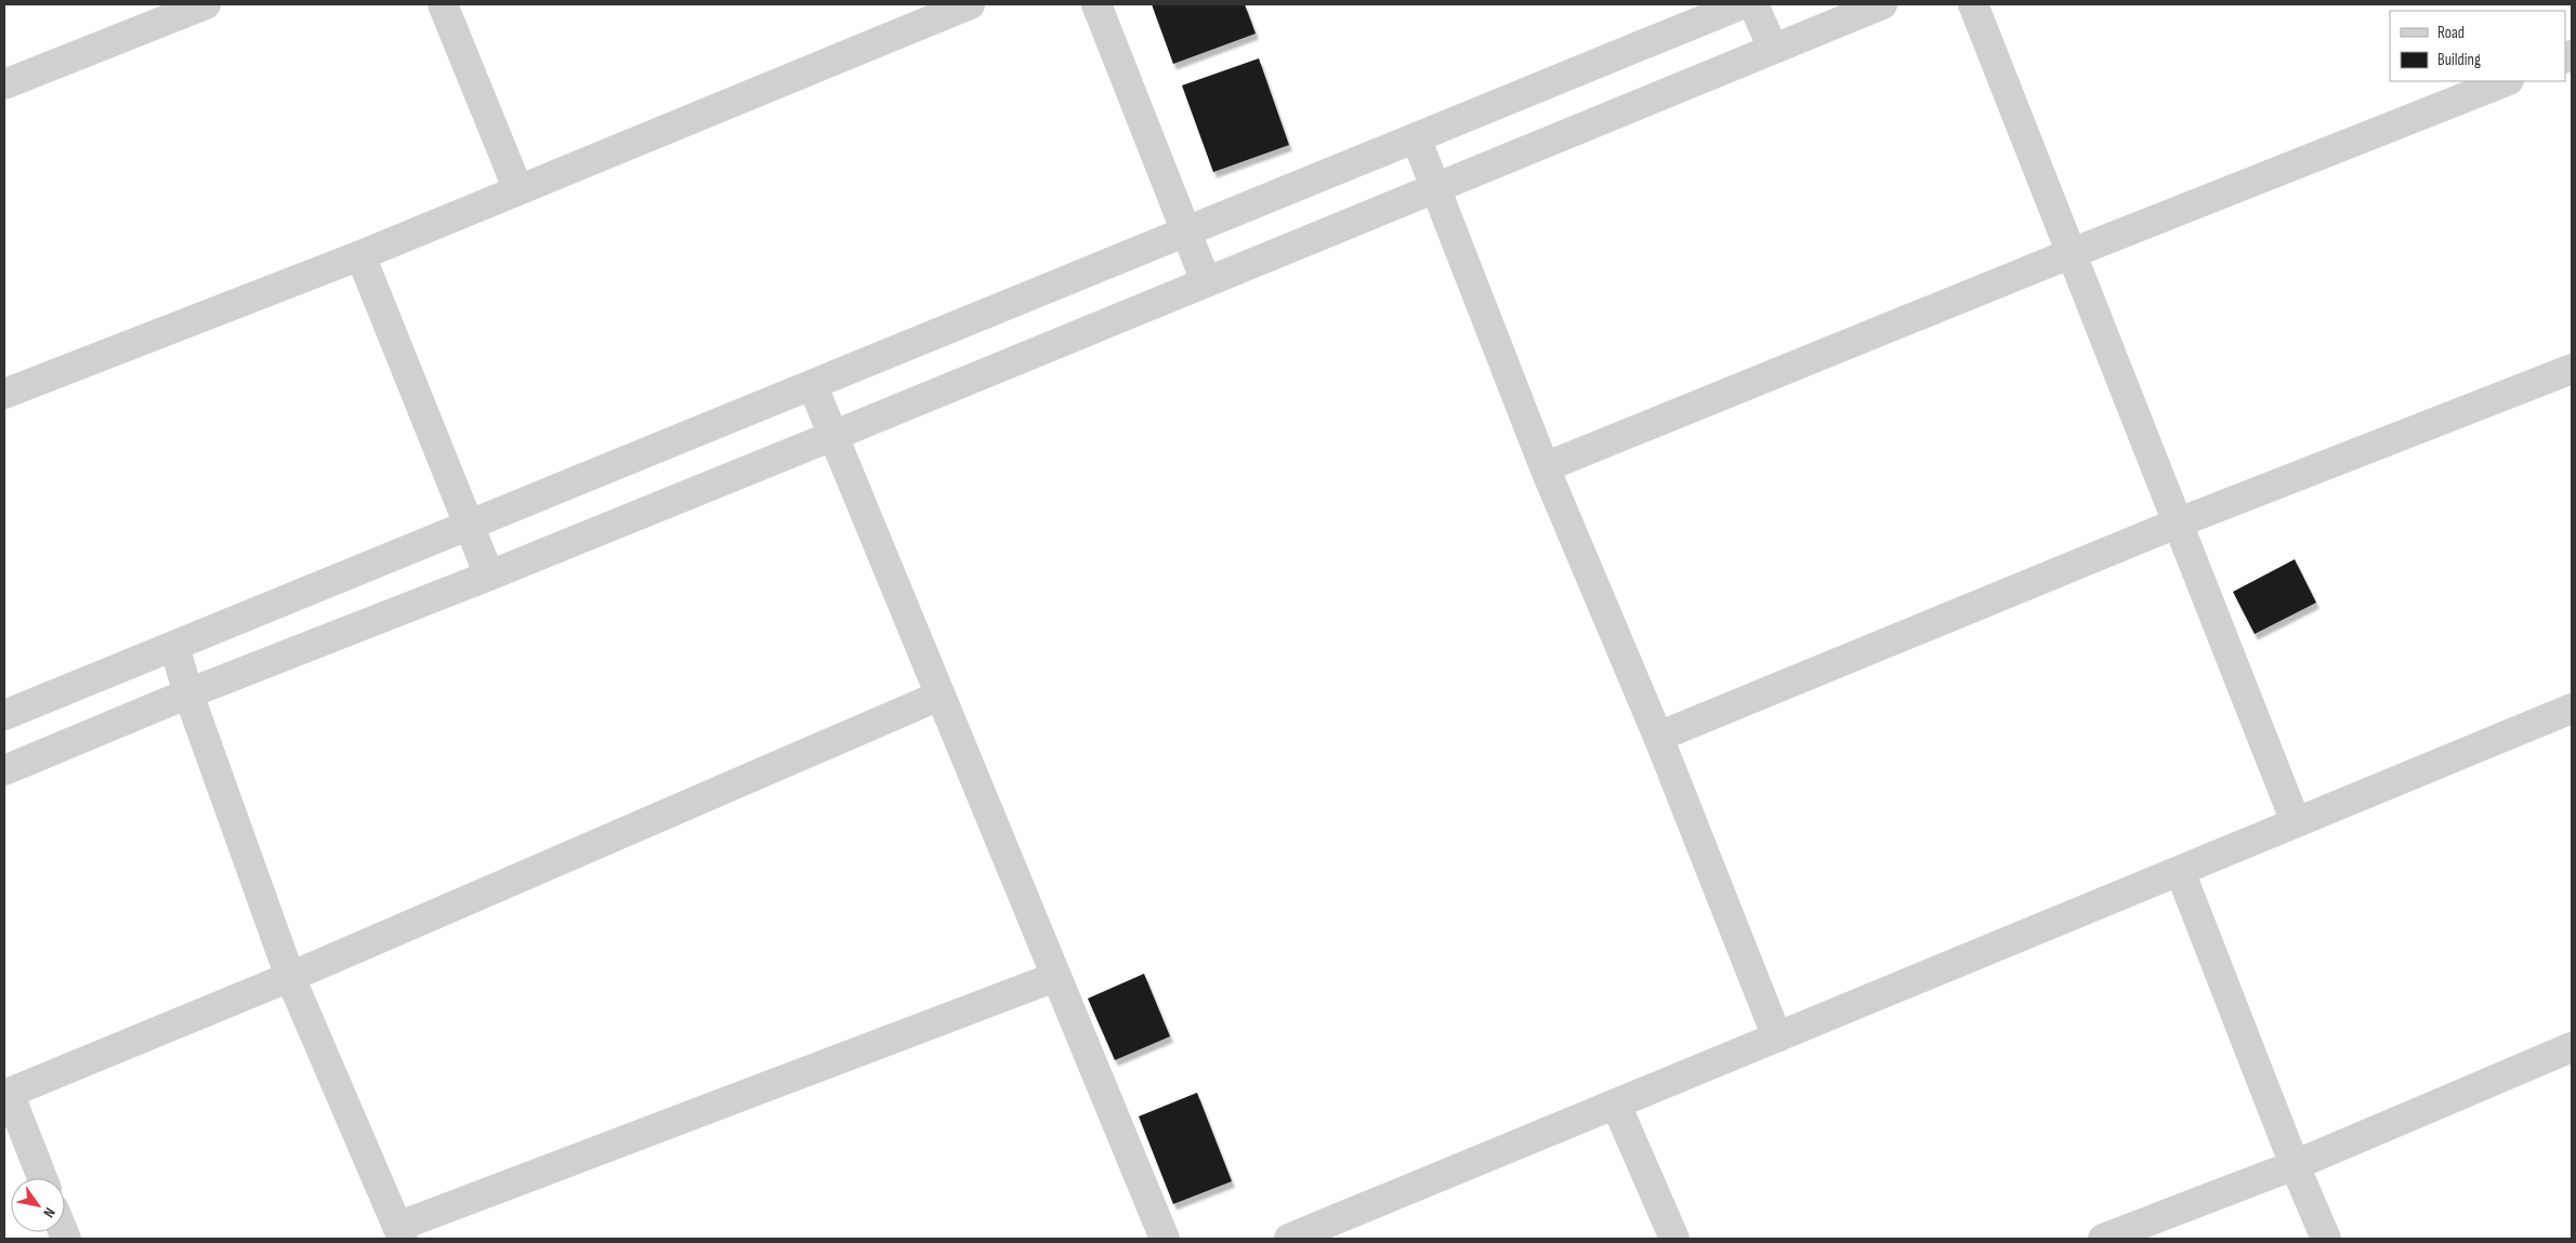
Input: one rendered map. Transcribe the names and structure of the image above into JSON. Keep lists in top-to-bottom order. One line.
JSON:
{"legend":["Road","Building"],"north":"bottom right"}
